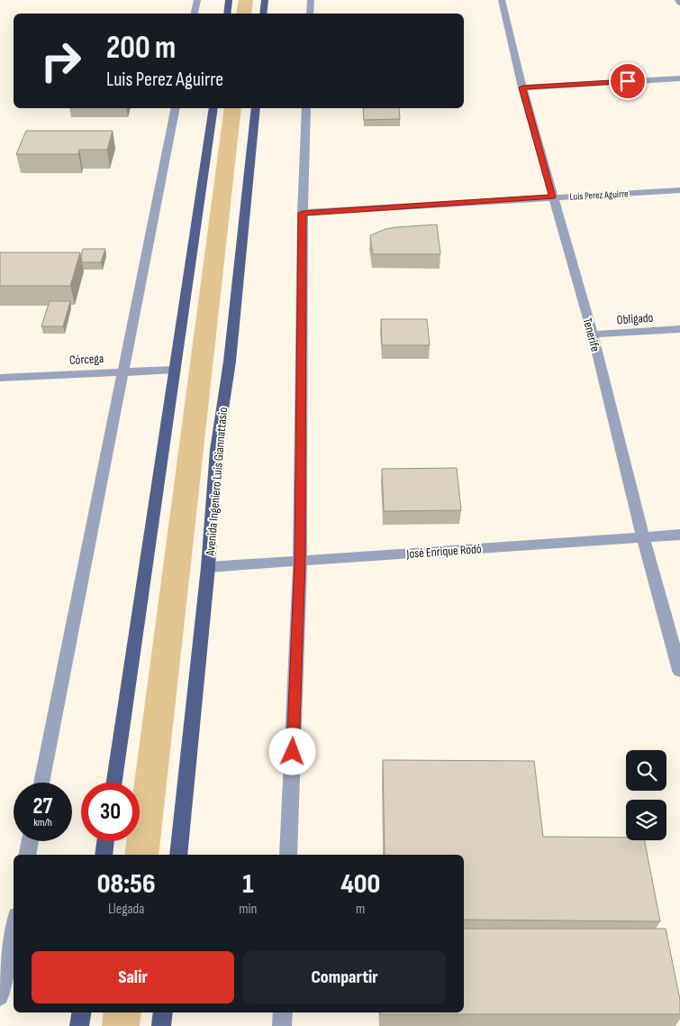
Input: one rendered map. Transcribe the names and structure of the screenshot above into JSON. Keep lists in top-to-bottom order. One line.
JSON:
{"streets":{"main road":["Avenida Ingeniero Luis Giannattasio"],"street":["Luis Perez Aguirre","Obligado","Tenerife","Córcega","José Enrique Rodó"]},"crossings":[["Luis Perez Aguirre","Tenerife"],["Obligado","Tenerife"],["Tenerife","José Enrique Rodó"],["Avenida Ingeniero Luis Giannattasio","José Enrique Rodó"]],"page":{"turn":["200 m","Luis Perez Aguirre"],"speed":"27 km/h","limit":"30","eta":["08:56","Llegada","1","min","400","m"],"buttons":["Salir","Compartir"]}}
